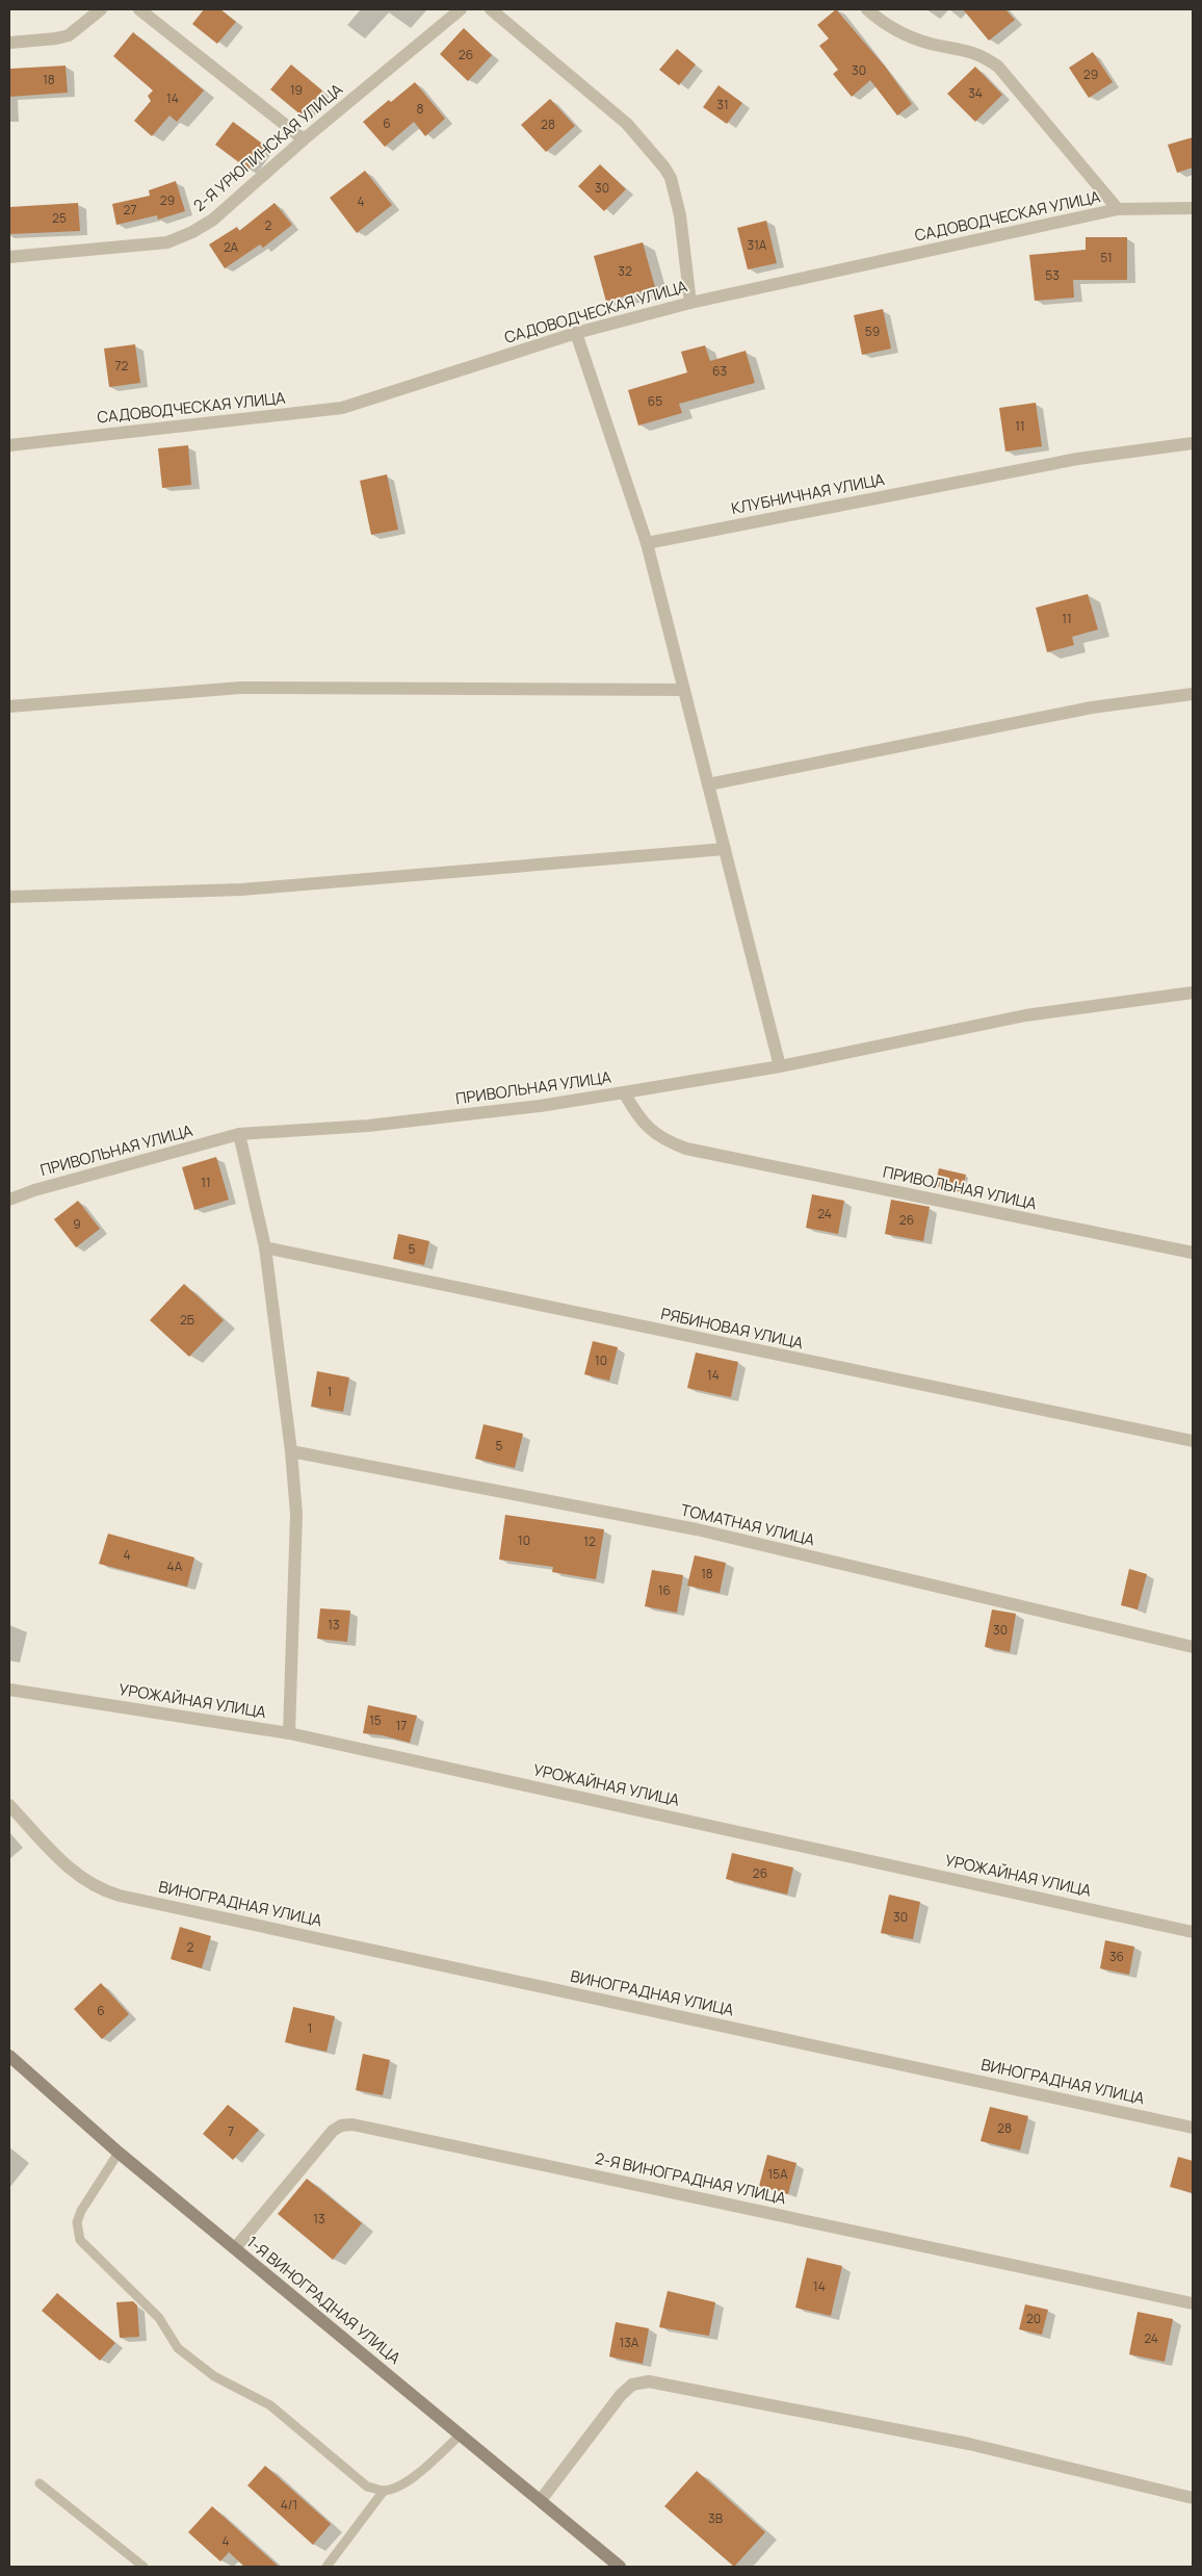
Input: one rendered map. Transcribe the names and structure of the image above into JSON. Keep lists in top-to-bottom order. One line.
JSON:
{"streets":{"main road":["1-Я ВИНОГРАДНАЯ УЛИЦА"],"street":["2-Я УРЮПИНСКАЯ УЛИЦА","САДОВОДЧЕСКАЯ УЛИЦА","КЛУБНИЧНАЯ УЛИЦА","ПРИВОЛЬНАЯ УЛИЦА","РЯБИНОВАЯ УЛИЦА","ТОМАТНАЯ УЛИЦА","УРОЖАЙНАЯ УЛИЦА","ВИНОГРАДНАЯ УЛИЦА","2-Я ВИНОГРАДНАЯ УЛИЦА"]},"crossings":[["2-Я ВИНОГРАДНАЯ УЛИЦА","1-Я ВИНОГРАДНАЯ УЛИЦА"]],"house_numbers":["26","30","29","18","19","34","14","31","8","6","28","30","29","4","27","25","2","31А","2А","51","32","53","59","72","63","65","11","11","11","24","26","9","5","2Б","10","14","1","5","10","12","4","4А","18","16","13","30","15","17","26","30","2","36","6","1","28","7","15А","13","14","20","24","13А","4/1","3В","4"]}
